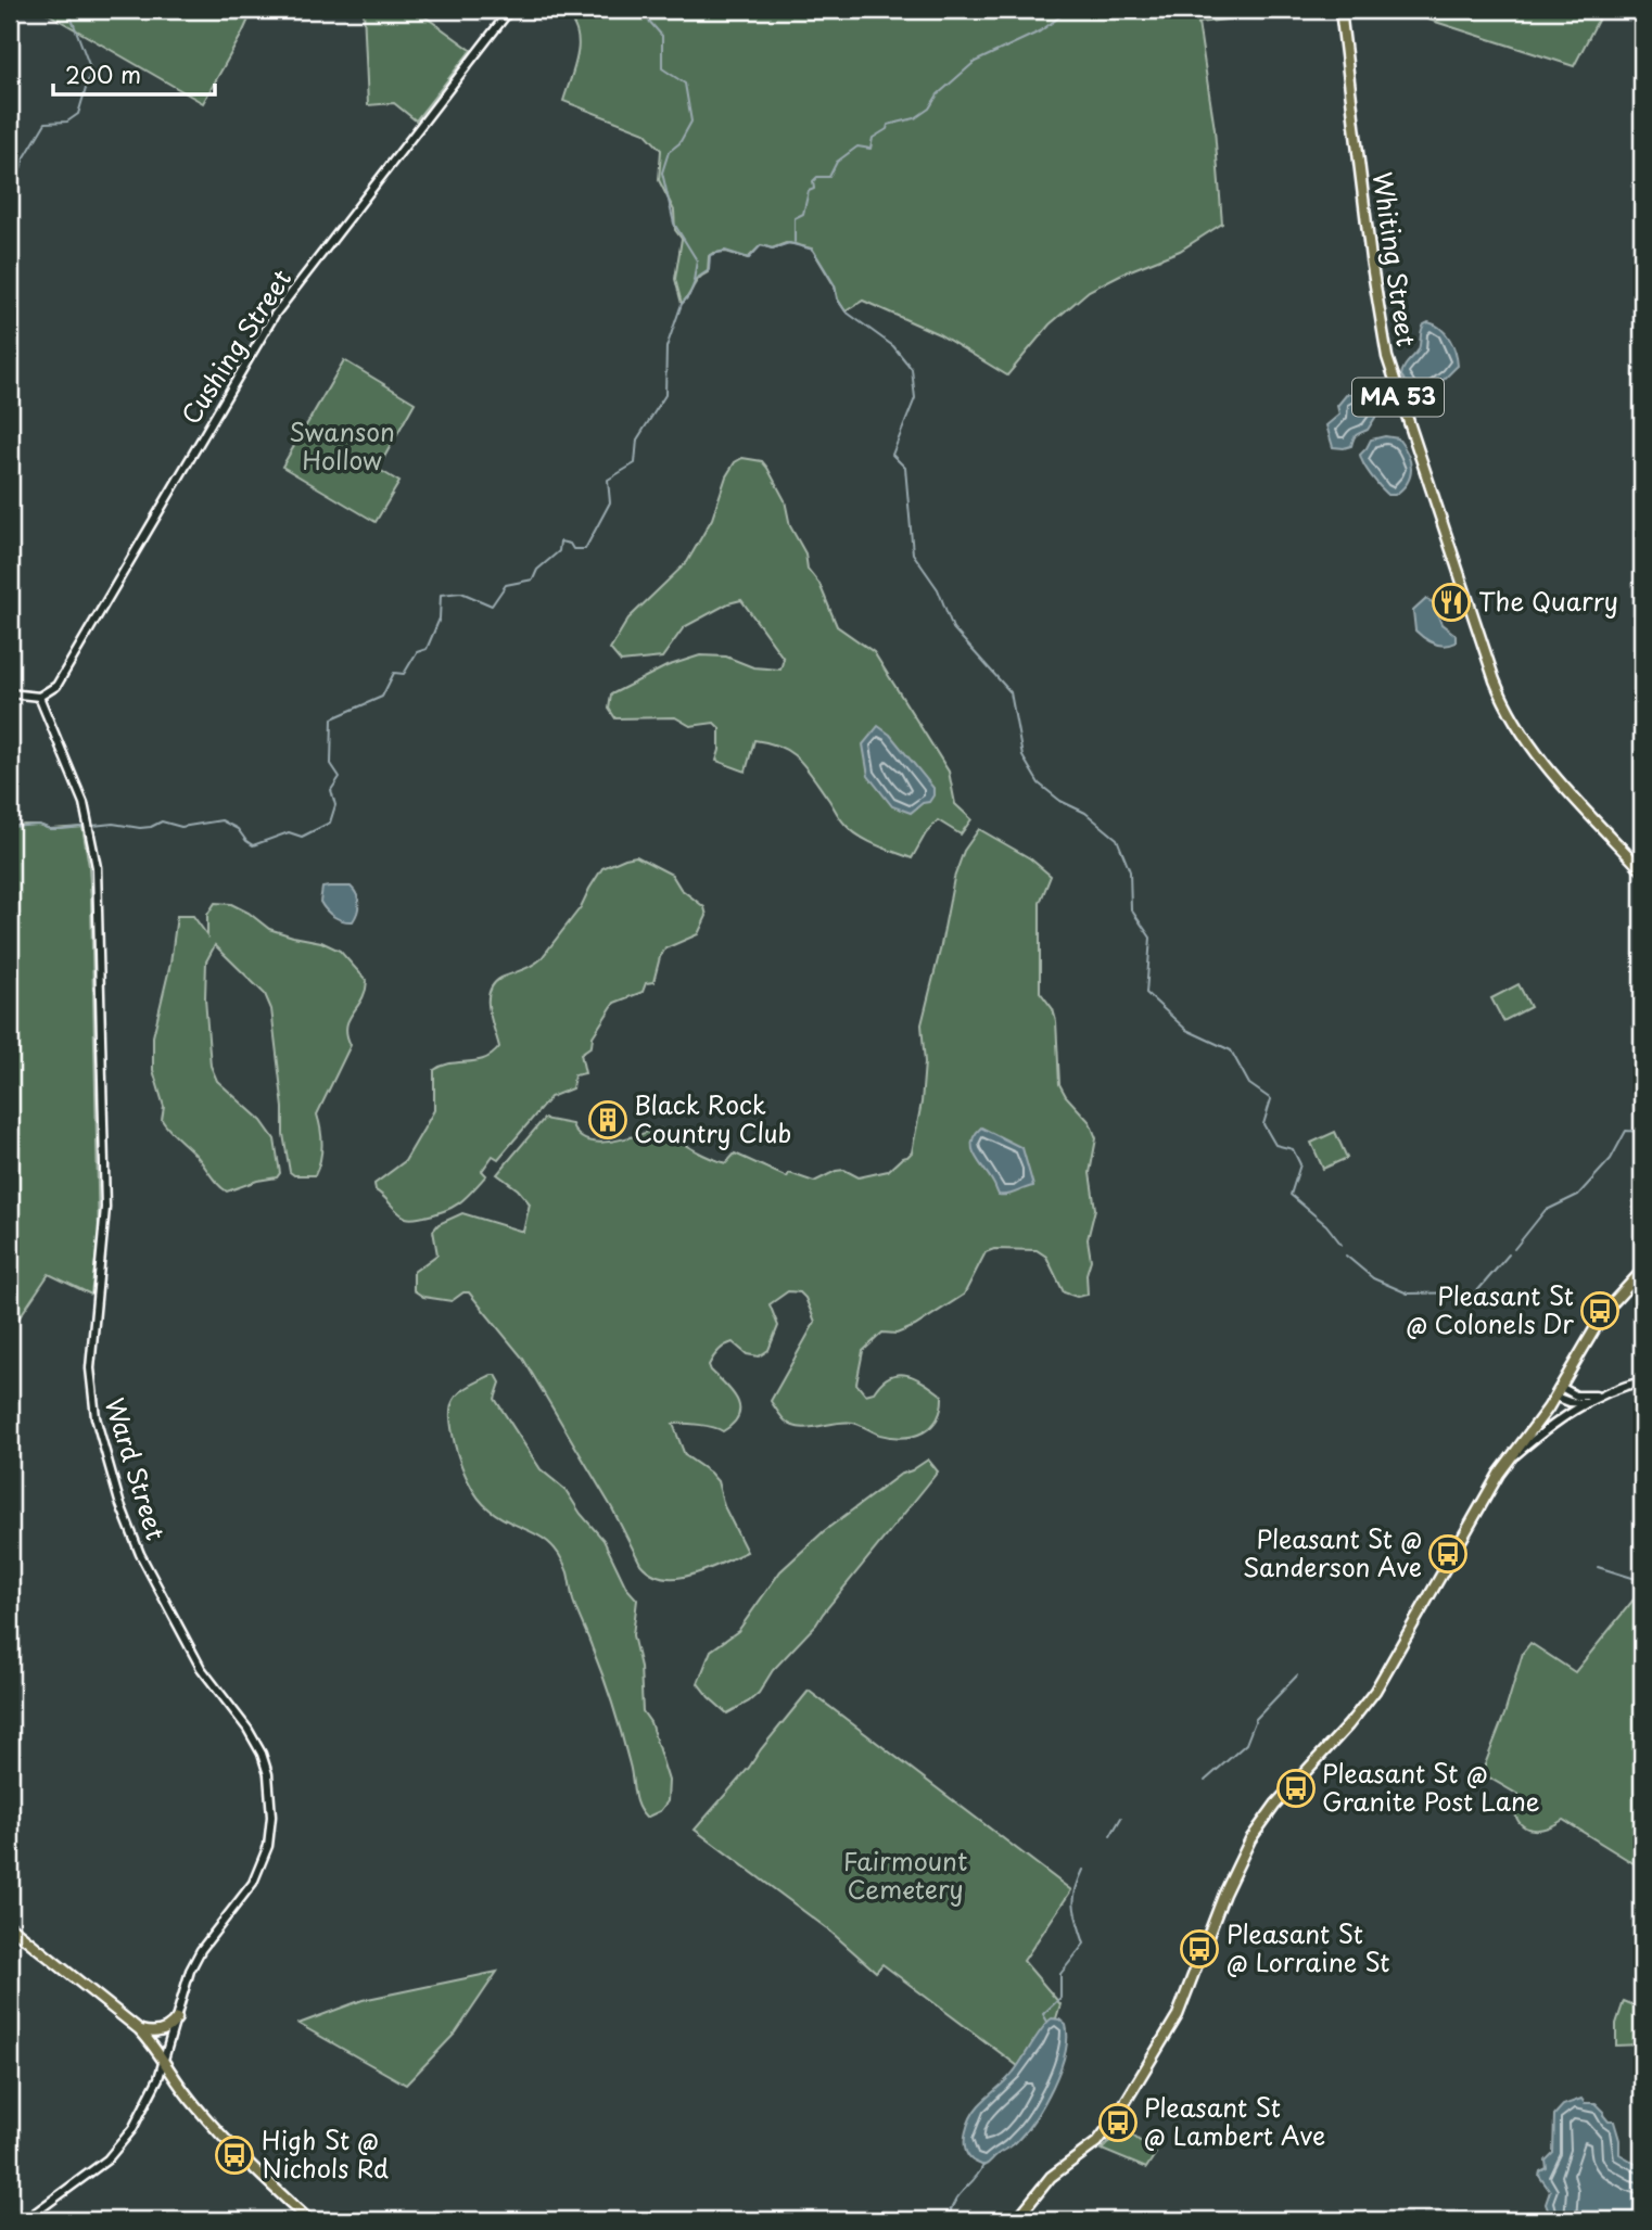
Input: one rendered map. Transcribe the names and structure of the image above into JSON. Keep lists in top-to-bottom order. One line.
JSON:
{"streets":{"main road":["Whiting Street","MA 53"],"street":["Cushing Street","Ward Street"]},"crossings":[["Cushing Street","Ward Street"]],"parks":["Swanson Hollow","Fairmount Cemetery"],"places":{"restaurant":["The Quarry"],"building":["Black Rock Country Club"],"bus stop":["Pleasant St @ Colonels Dr","Pleasant St @ Sanderson Ave","Pleasant St @ Granite Post Lane","Pleasant St @ Lorraine St","Pleasant St @ Lambert Ave","High St @ Nichols Rd"]},"scale_bar":"200 m"}
